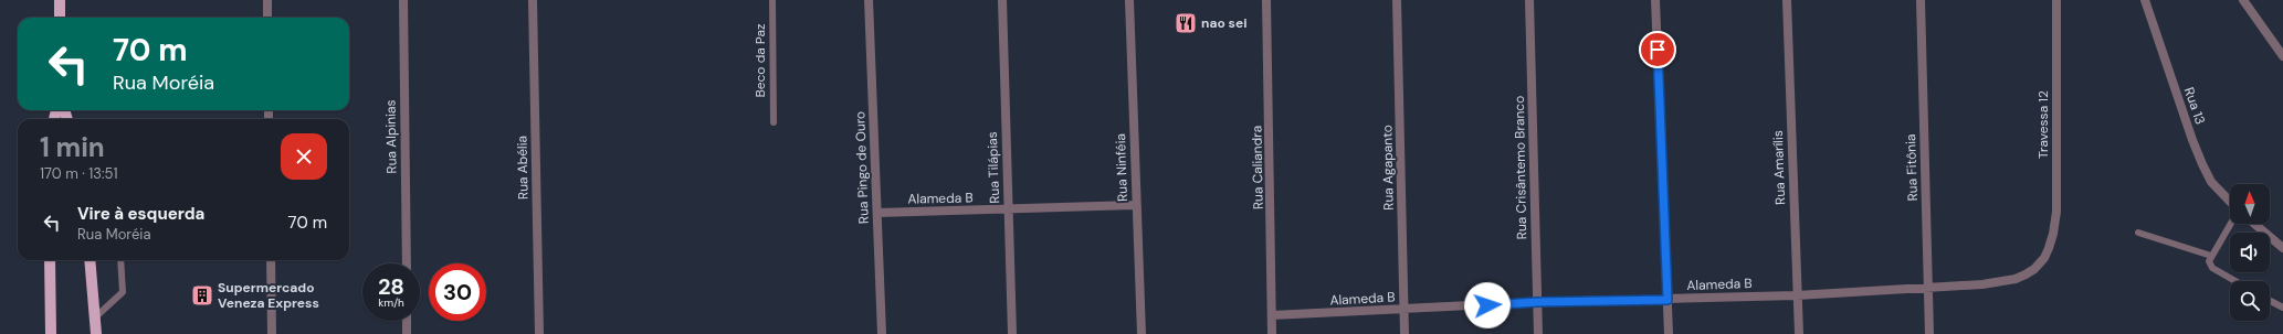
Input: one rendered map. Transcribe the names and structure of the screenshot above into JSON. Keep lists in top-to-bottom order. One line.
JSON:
{"streets":{"street":["Rua 13","Travessa 12","Rua Alpinias","Rua Abélia","Rua Pingo de Ouro","Rua Tilápias","Rua Ninféia","Rua Caliandra","Rua Agapanto","Rua Crisântemo Branco","Rua Amarílis","Rua Fitônia","Alameda B"],"lane":["Beco da Paz"]},"crossings":[["Travessa 12","Alameda B"],["Rua Pingo de Ouro","Alameda B"],["Rua Tilápias","Alameda B"],["Rua Ninféia","Alameda B"],["Rua Caliandra","Alameda B"],["Rua Agapanto","Alameda B"],["Rua Crisântemo Branco","Alameda B"],["Rua Amarílis","Alameda B"],["Rua Fitônia","Alameda B"]],"places":{"restaurant":["nao sei"],"building":["Supermercado Veneza Express"]},"north":"top","page":{"turn":["70 m","Rua Moréia"],"heading":["1 min","170 m · 13:51"],"list":[{"name":"Vire à esquerda","note":"Rua Moréia","value":"70 m"}],"speed":"28 km/h","limit":"30"}}
